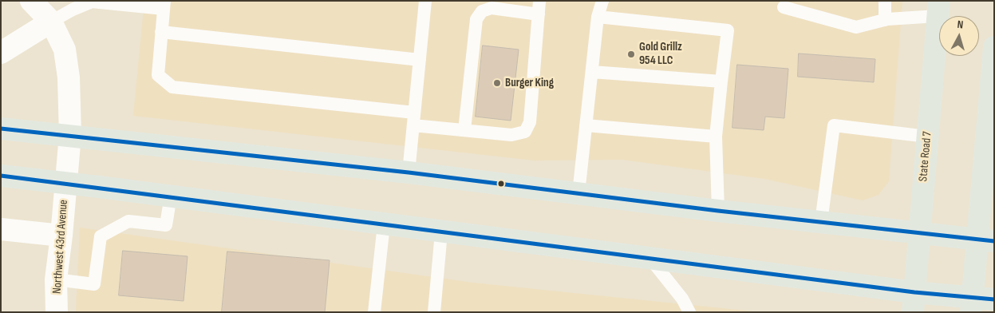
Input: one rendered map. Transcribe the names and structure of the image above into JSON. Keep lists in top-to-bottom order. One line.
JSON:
{"streets":{"main road":["State Road 7"],"street":["Northwest 43rd Avenue"]},"places":["Gold Grillz 954 LLC","Burger King"],"north":"top"}
